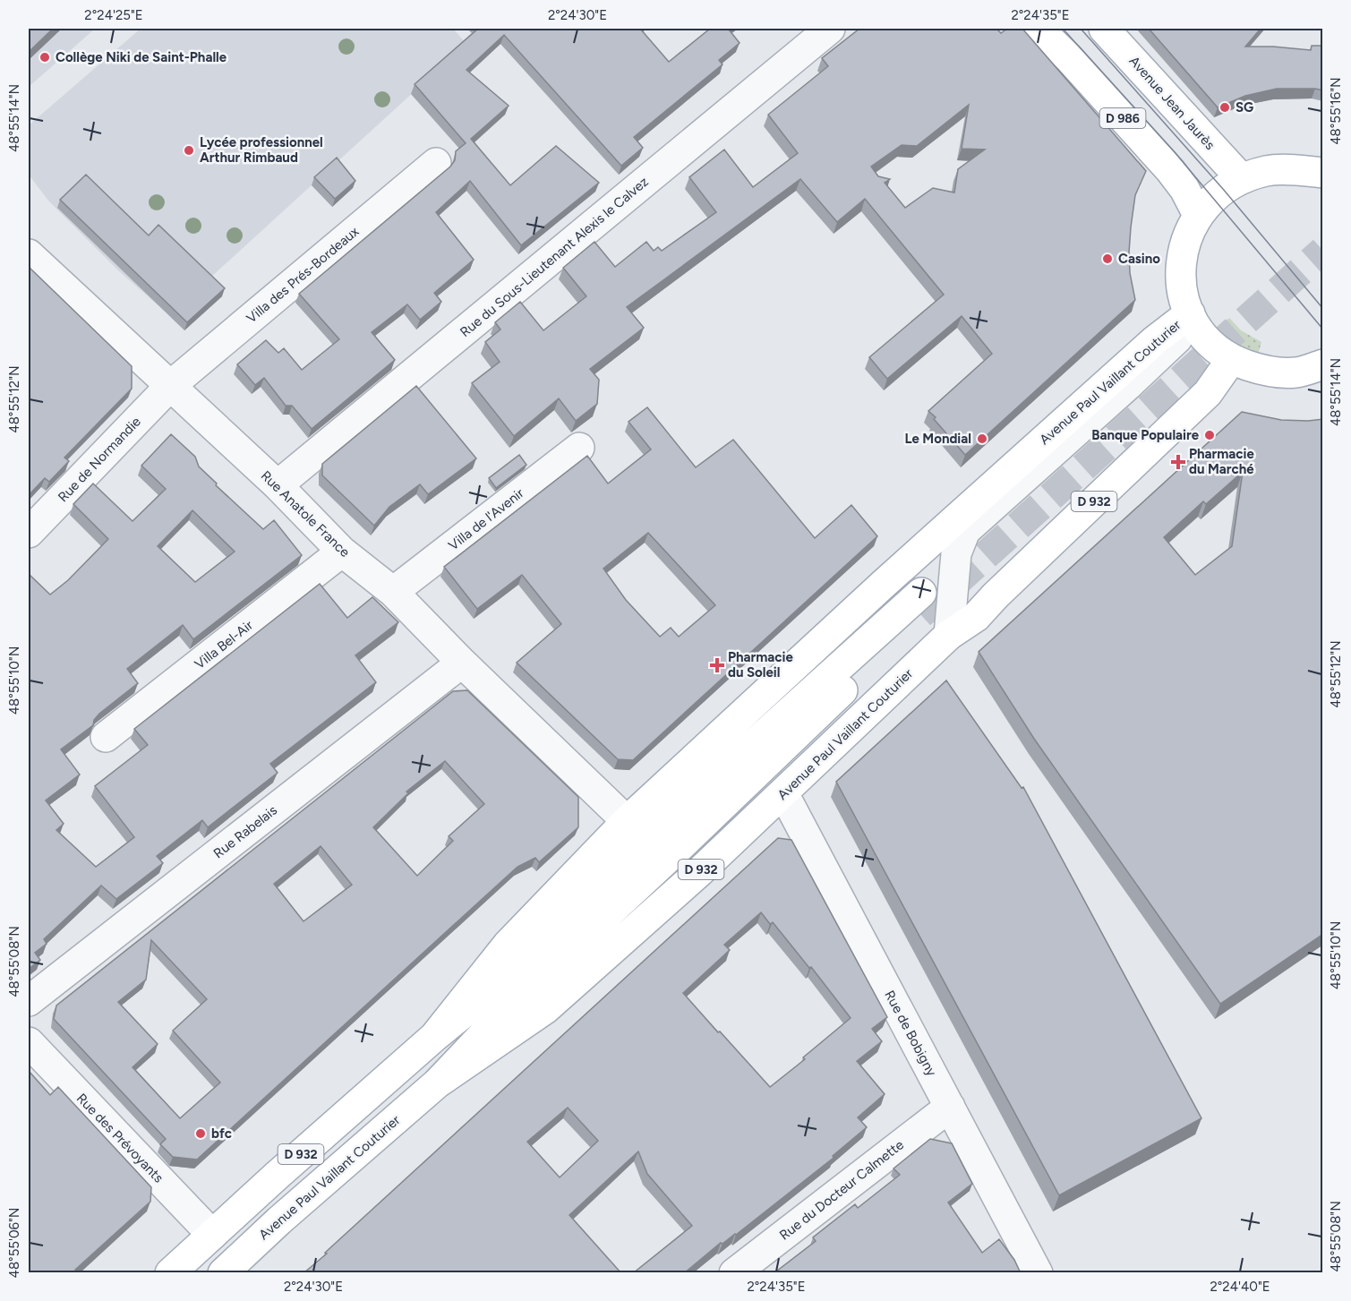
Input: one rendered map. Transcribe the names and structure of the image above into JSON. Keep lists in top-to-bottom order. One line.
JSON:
{"streets":{"main road":["Avenue Jean Jaurès","D 986","Avenue Paul Vaillant Couturier","D 932"],"street":["Rue du Sous-Lieutenant Alexis le Calvez","Villa des Prés-Bordeaux","Rue de Normandie","Rue Anatole France","Villa de l'Avenir","Villa Bel-Air","Rue Rabelais","Rue de Bobigny","Rue des Prévoyants","Rue du Docteur Calmette"]},"crossings":[["Rue du Sous-Lieutenant Alexis le Calvez","Rue Anatole France"],["Villa des Prés-Bordeaux","Rue de Normandie"],["Villa des Prés-Bordeaux","Rue Anatole France"],["Avenue Paul Vaillant Couturier","Rue Anatole France"],["Avenue Paul Vaillant Couturier","Rue de Bobigny"],["Avenue Paul Vaillant Couturier","Rue des Prévoyants"],["Rue de Normandie","Rue Anatole France"],["Rue Anatole France","Villa de l'Avenir"],["Rue Anatole France","Villa Bel-Air"],["Rue Anatole France","Rue Rabelais"],["Rue de Bobigny","Rue du Docteur Calmette"]],"places":{"other":["Collège Niki de Saint-Phalle","SG","Lycée professionnel Arthur Rimbaud","Casino","Banque Populaire","Le Mondial","bfc"],"health":["Pharmacie du Marché","Pharmacie du Soleil"]},"coordinates":["2°24'25\"E","2°24'30\"E","2°24'35\"E","48°55'16\"N","48°55'14\"N","48°55'12\"N","48°55'10\"N","48°55'08\"N","48°55'06\"N","2°24'40\"E"]}
